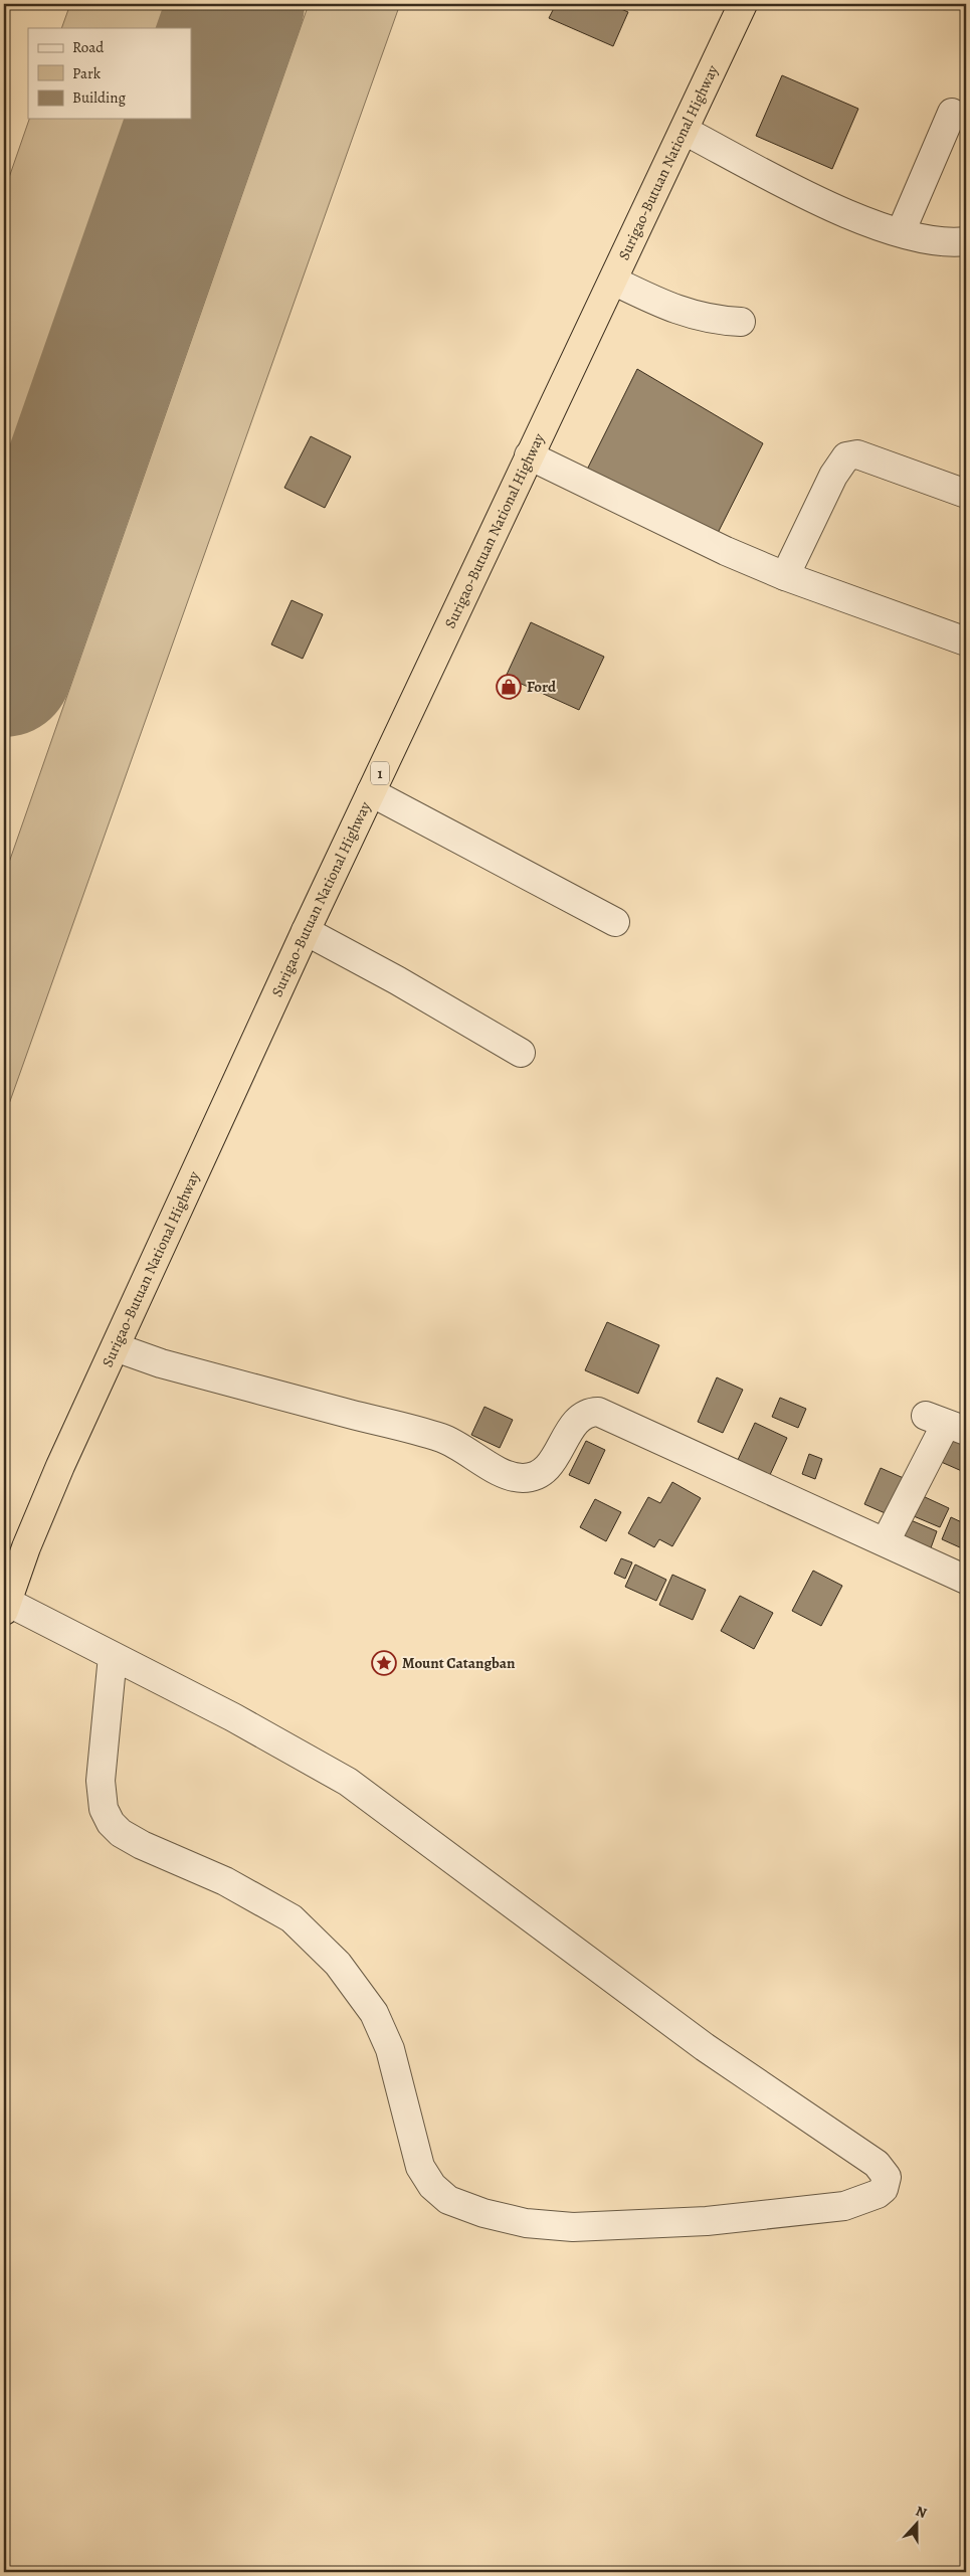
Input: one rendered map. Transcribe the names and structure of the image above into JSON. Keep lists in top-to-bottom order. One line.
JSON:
{"streets":{"highway":["Surigao-Butuan National Highway","1"]},"places":{"shop":["Ford"],"place":["Mount Catangban"]},"legend":["Road","Park","Building"],"north":"top"}
